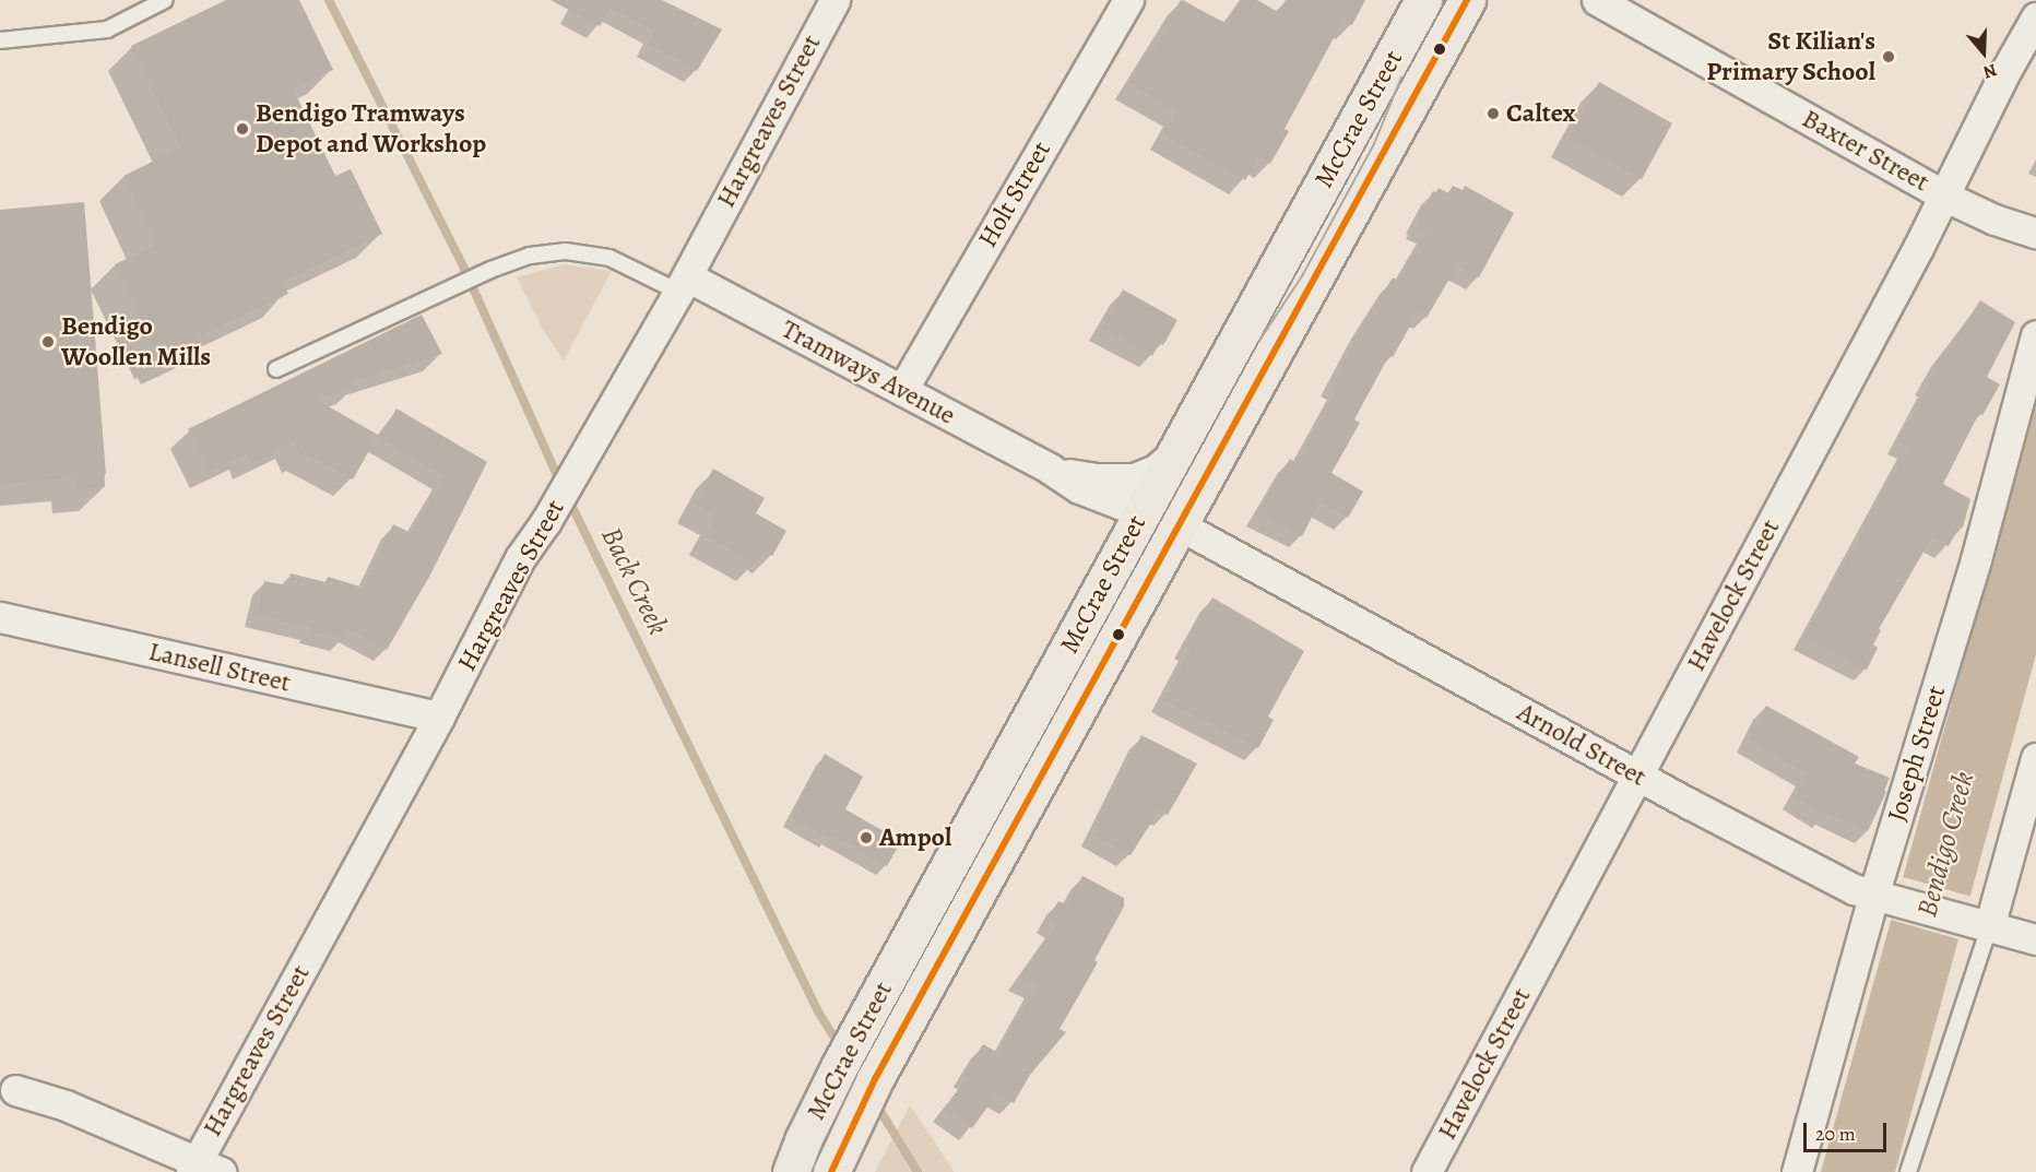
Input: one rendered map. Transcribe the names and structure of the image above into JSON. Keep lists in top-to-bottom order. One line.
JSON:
{"streets":{"highway":["McCrae Street","Arnold Street"],"street":["Hargreaves Street","Baxter Street","Holt Street","Tramways Avenue","Havelock Street","Lansell Street","Joseph Street"]},"crossings":[["McCrae Street","Tramways Avenue"],["McCrae Street","Arnold Street"],["Hargreaves Street","Tramways Avenue"],["Hargreaves Street","Lansell Street"],["Baxter Street","Havelock Street"],["Holt Street","Tramways Avenue"],["Tramways Avenue","Arnold Street"],["Havelock Street","Arnold Street"],["Arnold Street","Joseph Street"]],"water":["Back Creek","Bendigo Creek"],"places":["St Kilian's Primary School","Caltex","Bendigo Tramways Depot and Workshop","Bendigo Woollen Mills","Ampol"],"scale_bar":"20 m","north":"bottom"}
